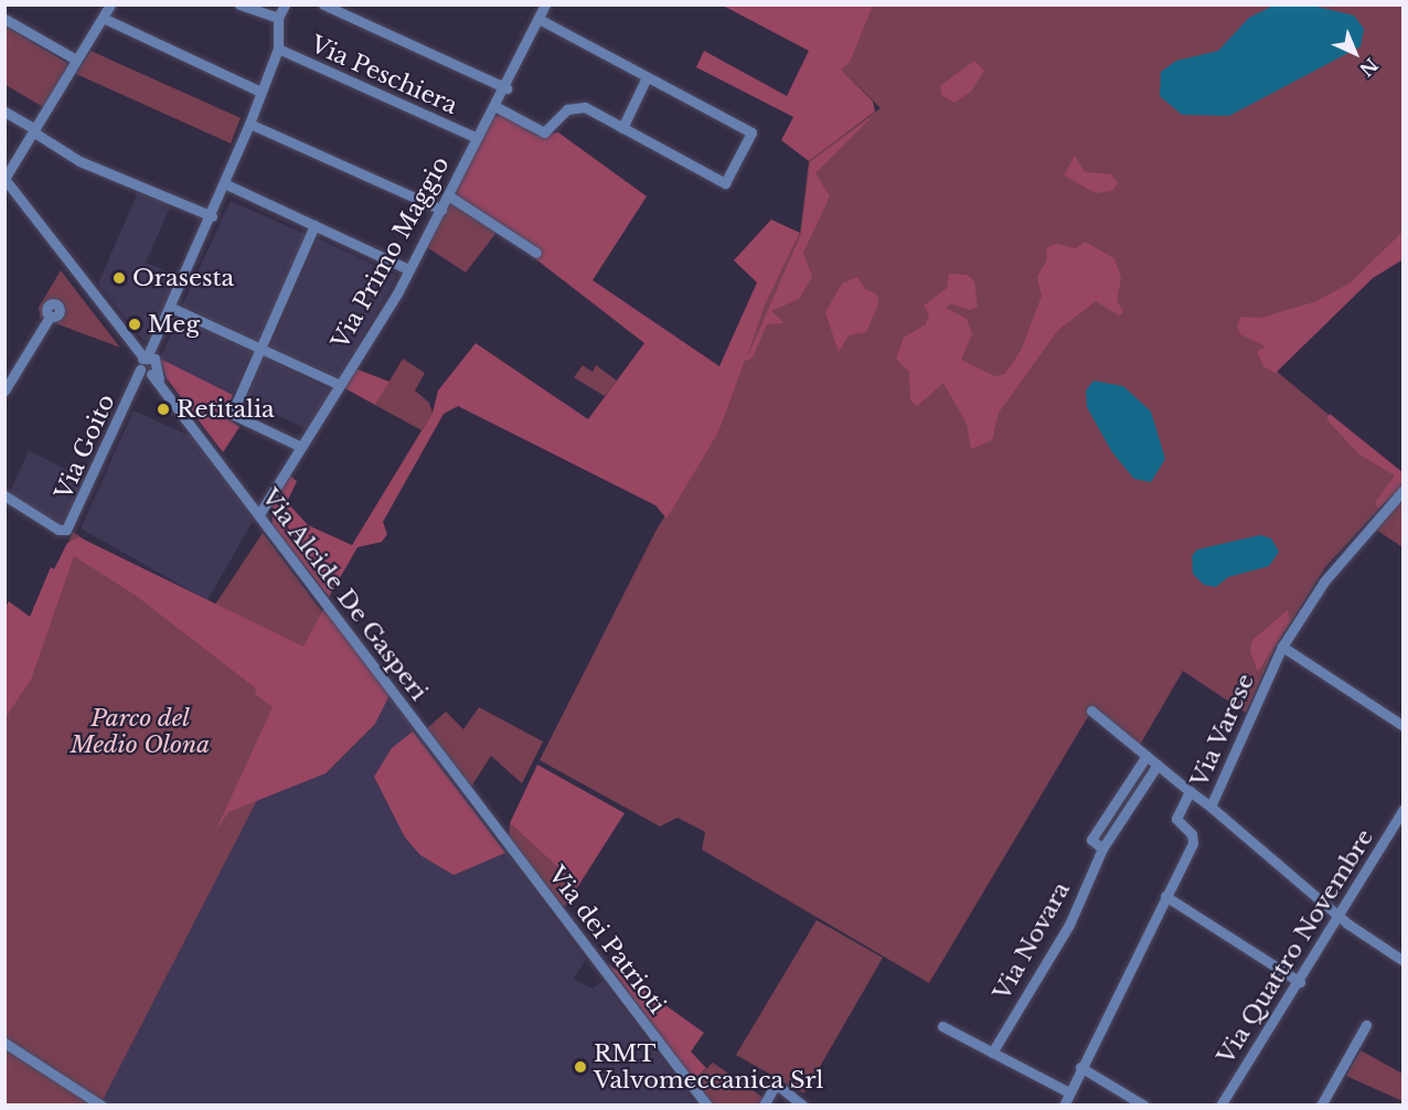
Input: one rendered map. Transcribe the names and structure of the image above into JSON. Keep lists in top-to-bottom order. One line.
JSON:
{"streets":{"street":["Via Peschiera","Via Primo Maggio","Via Goito","Via Alcide De Gasperi","Via Varese","Via dei Patrioti","Via Novara","Via Quattro Novembre"]},"crossings":[["Via Peschiera","Via Primo Maggio"],["Via Peschiera","Via Goito"],["Via Primo Maggio","Via Alcide De Gasperi"],["Via Goito","Via Alcide De Gasperi"],["Via Alcide De Gasperi","Via dei Patrioti"]],"parks":["Parco del Medio Olona"],"places":["Orasesta","Meg","Retitalia","RMT Valvomeccanica Srl"],"north":"bottom right"}
